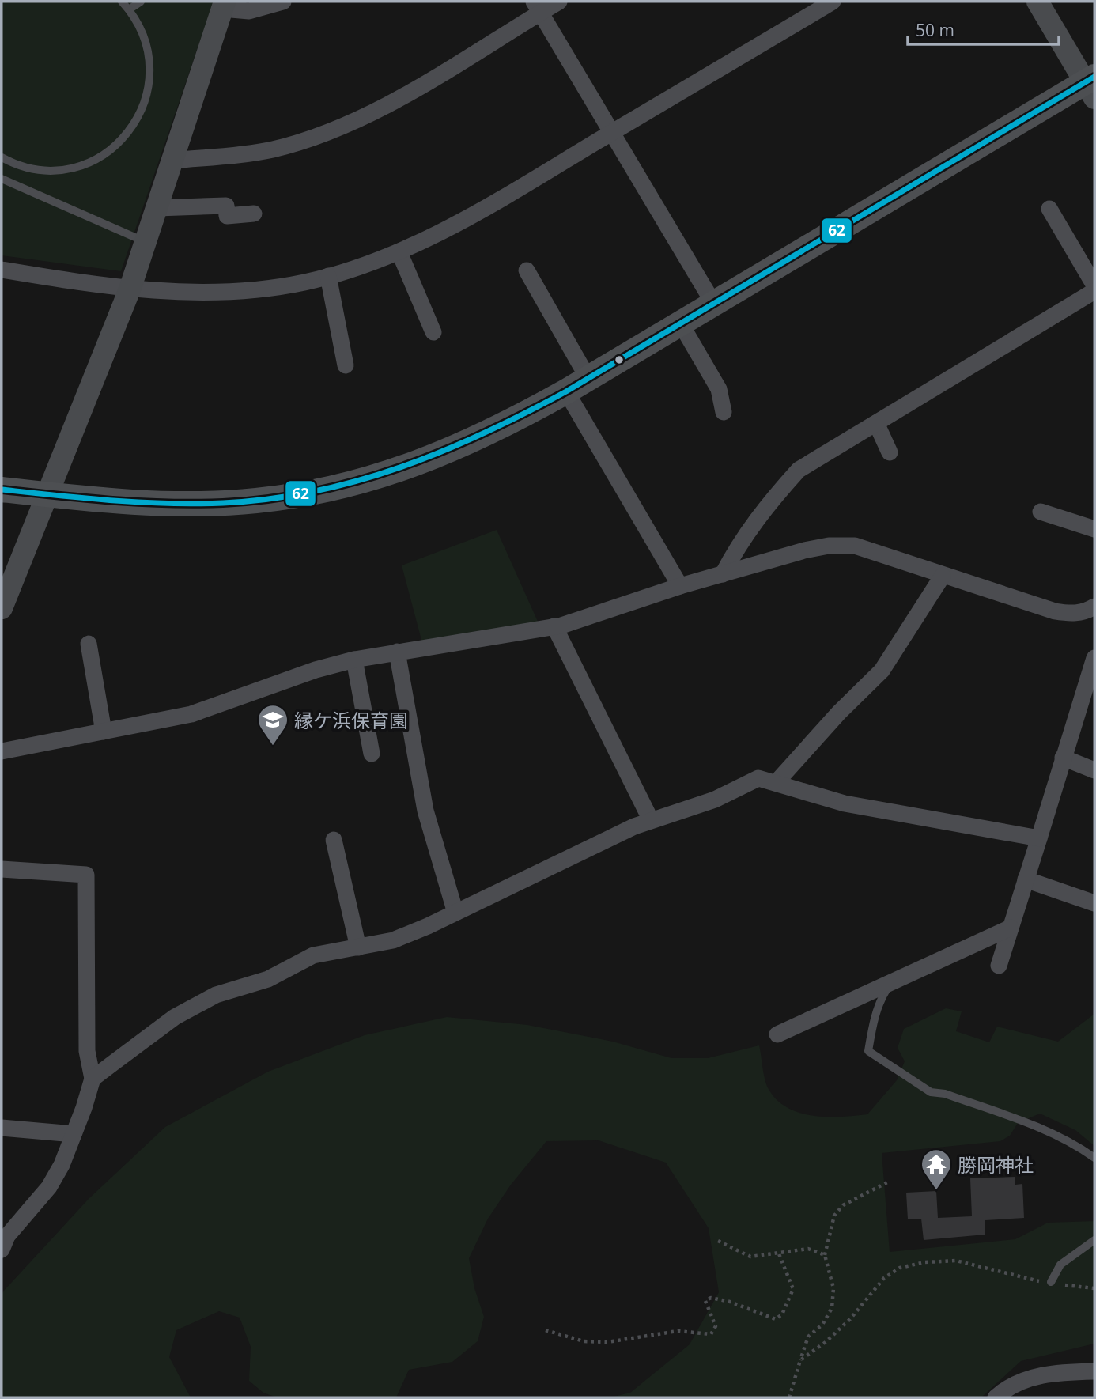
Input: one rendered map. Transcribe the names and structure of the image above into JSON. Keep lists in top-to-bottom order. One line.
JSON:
{"places":{"school or university":["縁ケ浜保育園"],"temple":["勝岡神社"]},"lines":["transit line 62"],"scale_bar":"50 m"}
